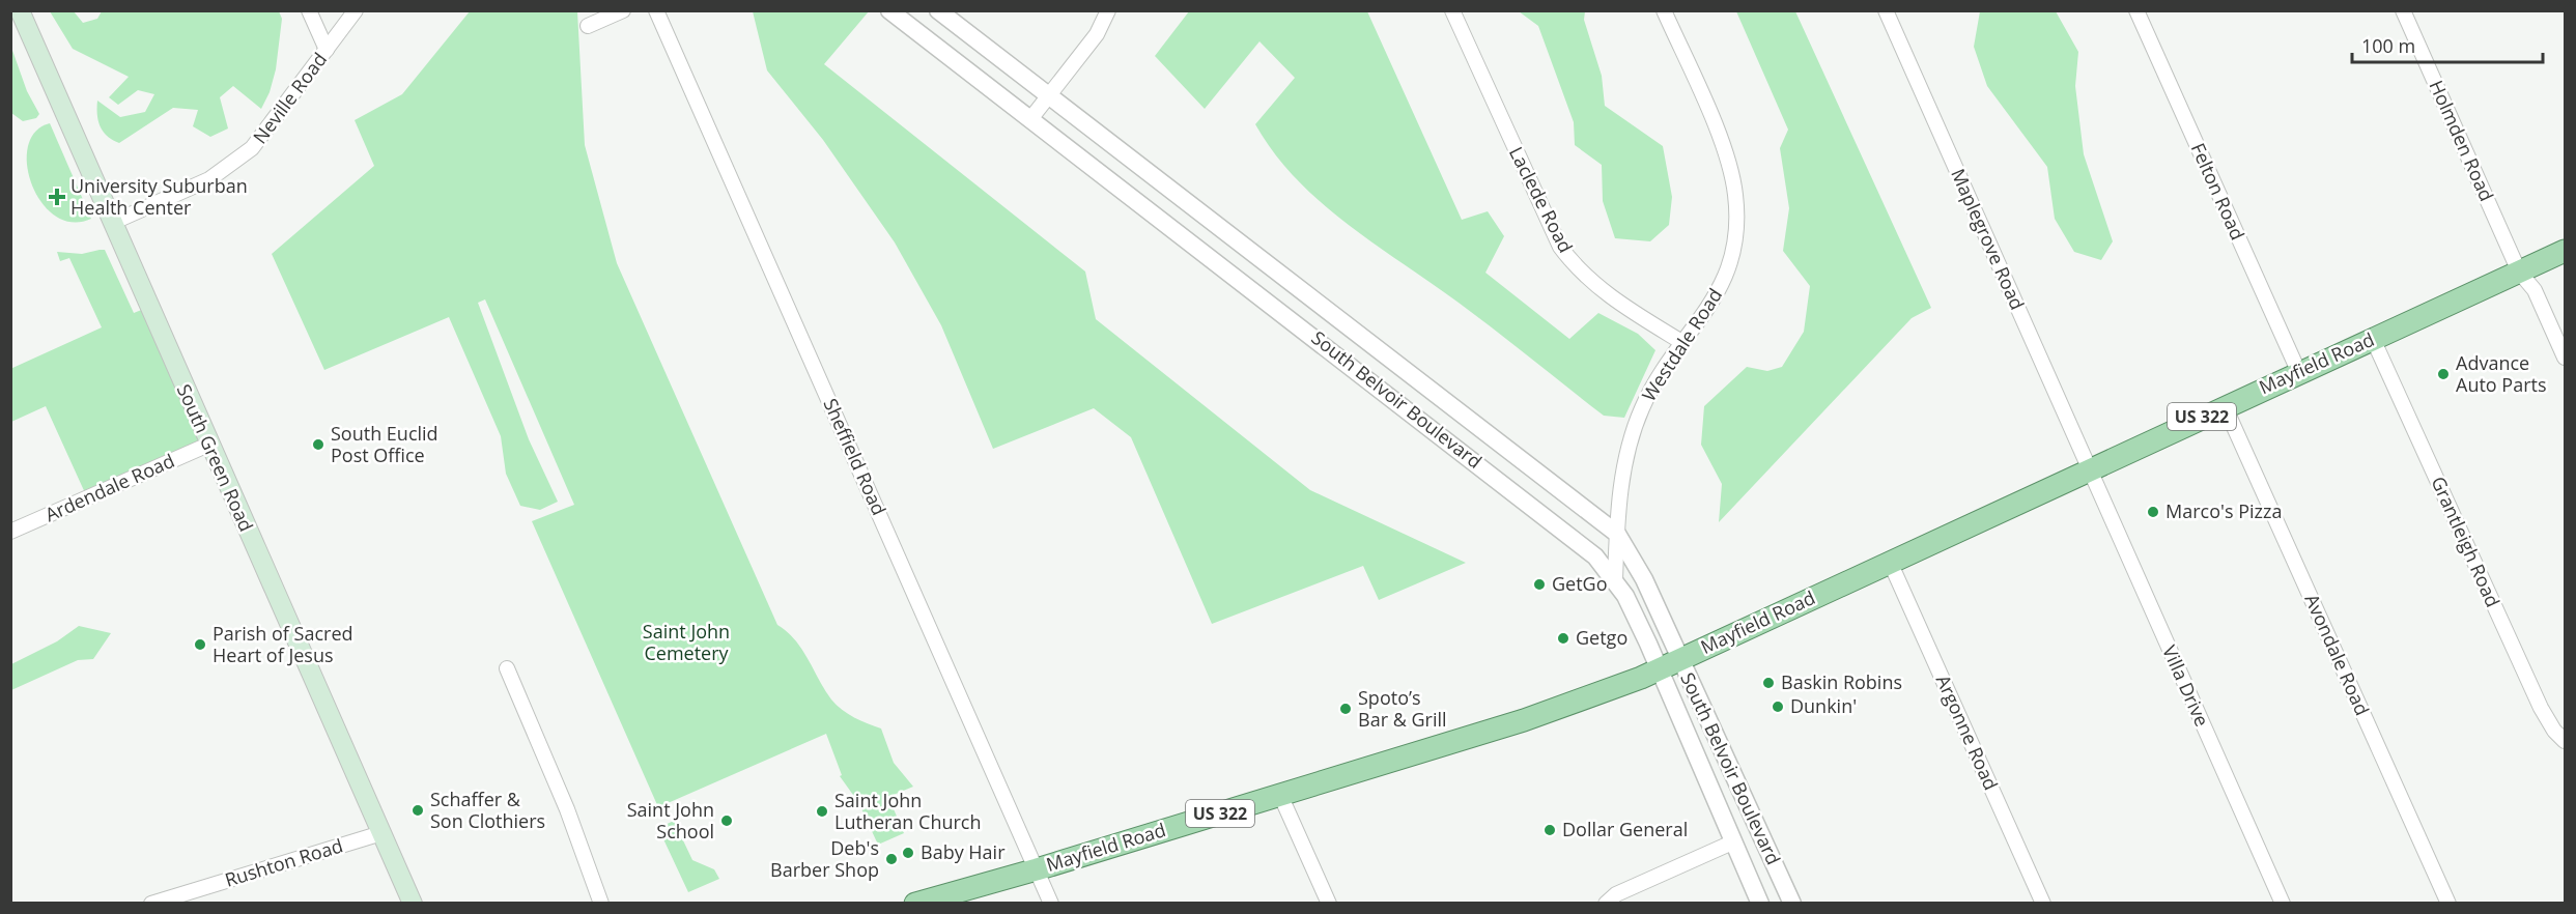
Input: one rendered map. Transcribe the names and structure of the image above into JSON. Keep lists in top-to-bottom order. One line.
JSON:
{"streets":{"main road":["Mayfield Road","US 322","South Green Road"],"street":["Neville Road","Holmden Road","Felton Road","Laclede Road","Maplegrove Road","Westdale Road","South Belvoir Boulevard","Sheffield Road","Ardendale Road","Grantleigh Road","Avondale Road","Villa Drive","Argonne Road","Rushton Road"]},"crossings":[["Neville Road","South Green Road"],["Holmden Road","Mayfield Road"],["Felton Road","Mayfield Road"],["Laclede Road","Westdale Road"],["Maplegrove Road","Mayfield Road"],["Maplegrove Road","Villa Drive"],["Westdale Road","South Belvoir Boulevard"],["Mayfield Road","South Belvoir Boulevard"],["Mayfield Road","Sheffield Road"],["Mayfield Road","Grantleigh Road"],["Mayfield Road","Avondale Road"],["Mayfield Road","Villa Drive"],["Mayfield Road","Argonne Road"],["South Green Road","Ardendale Road"],["South Green Road","Rushton Road"]],"parks":["Saint John Cemetery"],"places":{"health":["University Suburban Health Center"],"other":["Advance Auto Parts","South Euclid Post Office","Marco's Pizza","GetGo","Getgo","Parish of Sacred Heart of Jesus","Baskin Robins","Dunkin'","Spoto’s Bar & Grill","Schaffer & Son Clothiers","Saint John Lutheran Church","Saint John School","Dollar General","Baby Hair","Deb's Barber Shop"]},"scale_bar":"100 m"}
